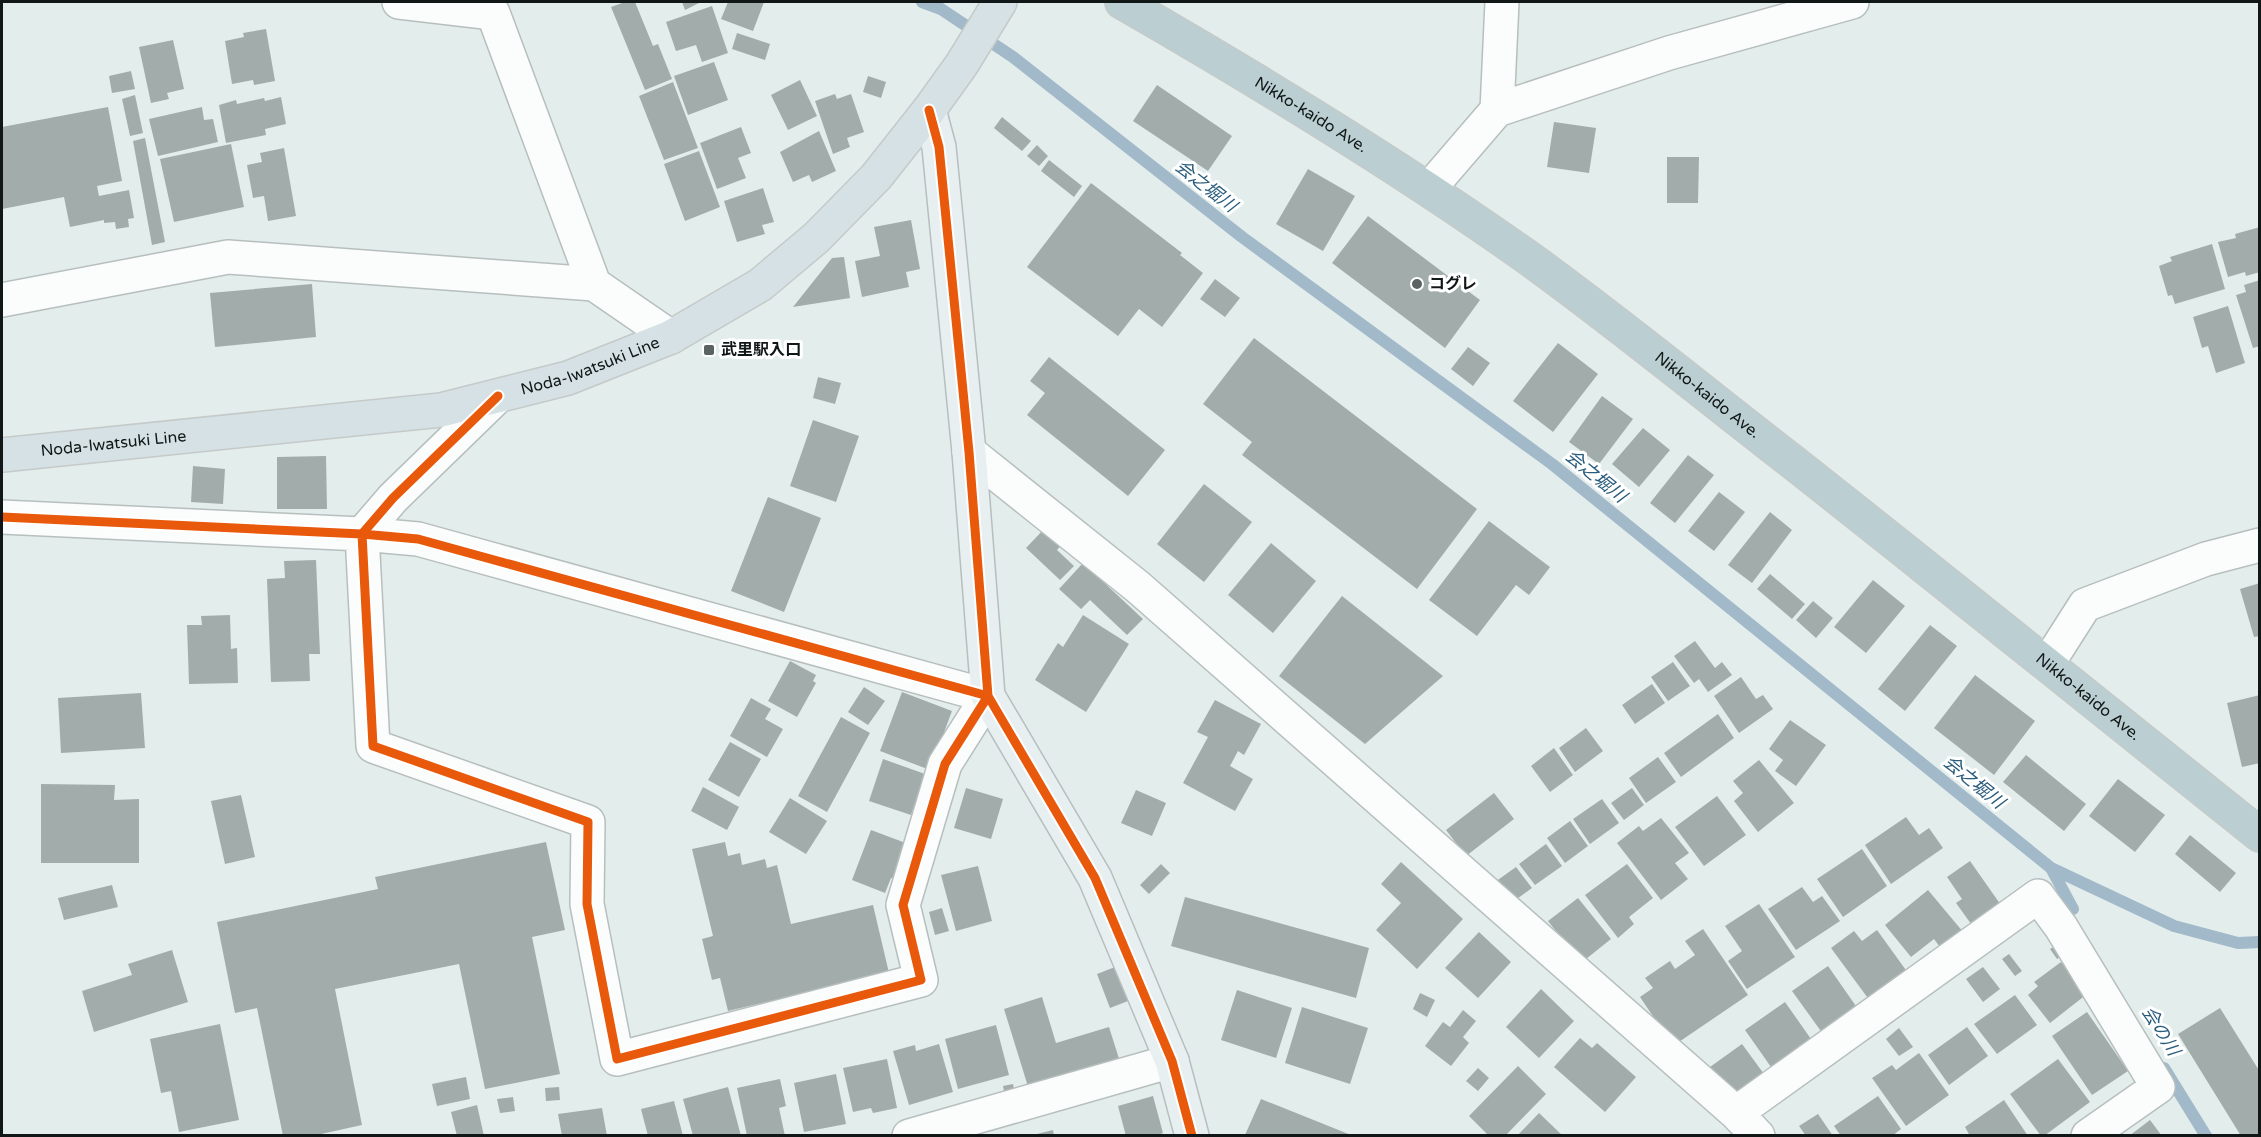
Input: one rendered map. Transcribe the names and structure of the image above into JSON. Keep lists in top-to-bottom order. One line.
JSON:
{"streets":{"highway":["Nikko-kaido Ave."],"main road":["Noda-Iwatsuki Line"]},"water":["会之堀川","会の川"],"places":{"other":["コグレ"],"transit":["武里駅入口"]}}
